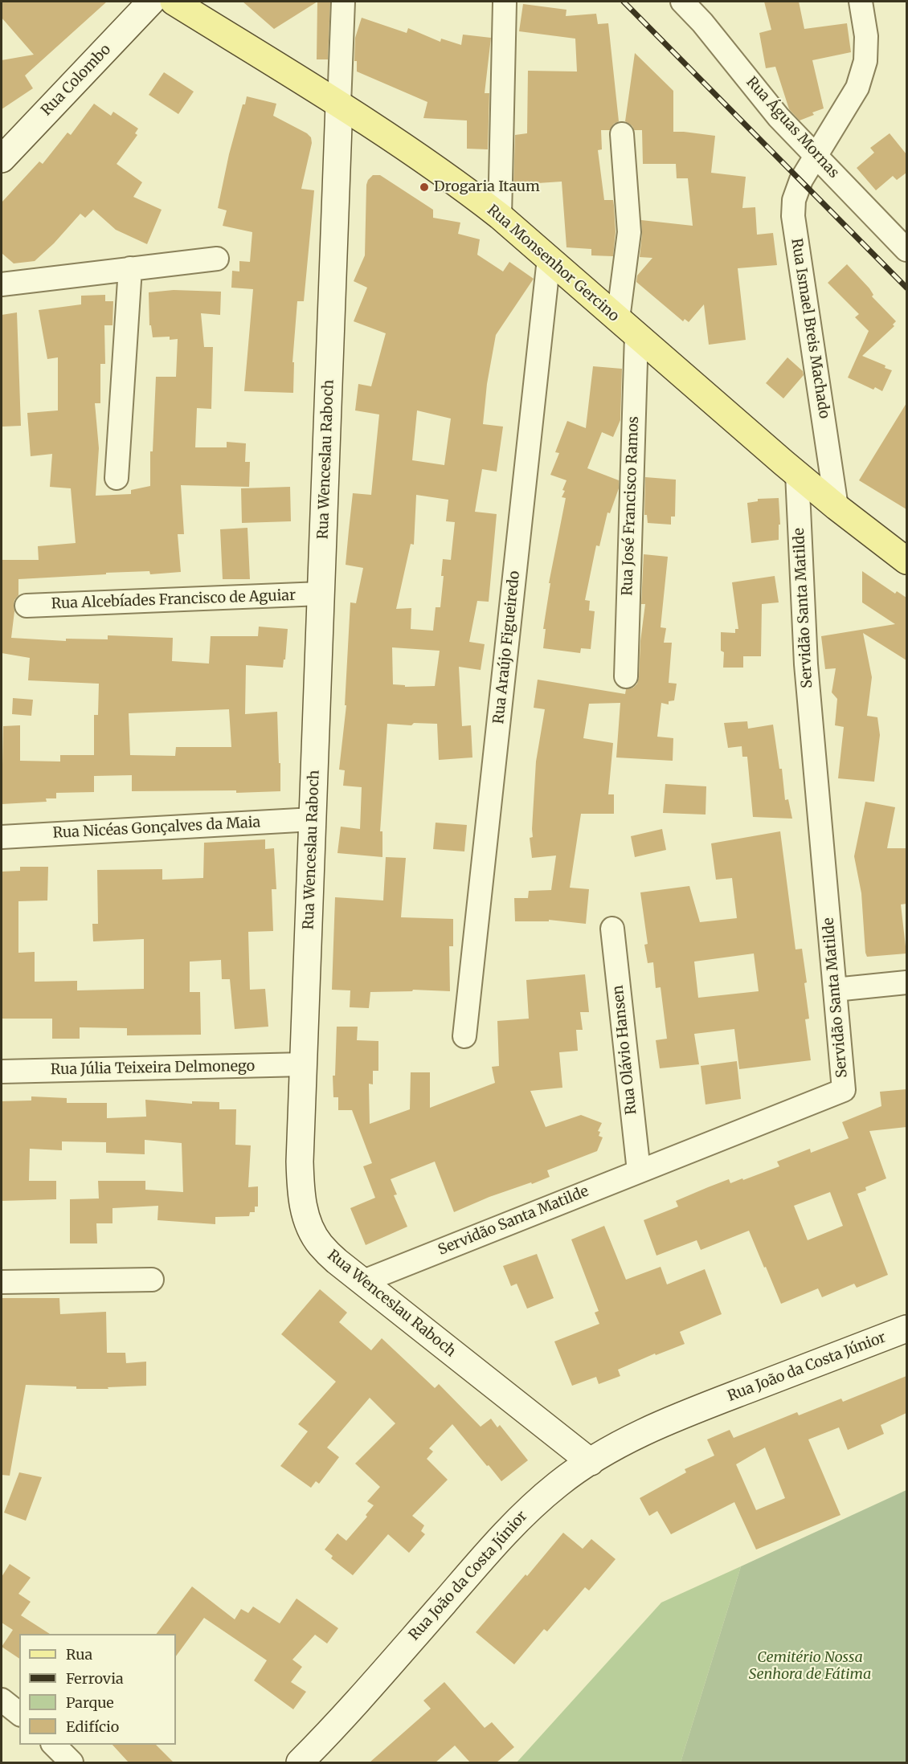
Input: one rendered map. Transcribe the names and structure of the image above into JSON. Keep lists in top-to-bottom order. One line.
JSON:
{"streets":{"main road":["Rua Monsenhor Gercino"],"street":["Rua Colombo","Rua Águas Mornas","Rua Ismael Breis Machado","Rua Wenceslau Raboch","Rua José Francisco Ramos","Rua Alcebíades Francisco de Aguiar","Servidão Santa Matilde","Rua Araújo Figueiredo","Rua Nicéas Gonçalves da Maia","Rua Olávio Hansen","Rua Júlia Teixeira Delmonego","Rua João da Costa Júnior"]},"crossings":[["Rua Águas Mornas","Rua Ismael Breis Machado"],["Rua Monsenhor Gercino","Rua Ismael Breis Machado"],["Rua Monsenhor Gercino","Rua Wenceslau Raboch"],["Rua Monsenhor Gercino","Rua José Francisco Ramos"],["Rua Monsenhor Gercino","Servidão Santa Matilde"],["Rua Monsenhor Gercino","Rua Araújo Figueiredo"],["Rua Wenceslau Raboch","Rua Alcebíades Francisco de Aguiar"],["Rua Wenceslau Raboch","Servidão Santa Matilde"],["Rua Wenceslau Raboch","Rua Nicéas Gonçalves da Maia"],["Rua Wenceslau Raboch","Rua Júlia Teixeira Delmonego"],["Rua Wenceslau Raboch","Rua João da Costa Júnior"],["Servidão Santa Matilde","Rua Olávio Hansen"]],"parks":["Cemitério Nossa Senhora de Fátima"],"places":["Drogaria Itaum"],"legend":["Rua","Ferrovia","Parque","Edifício"]}
